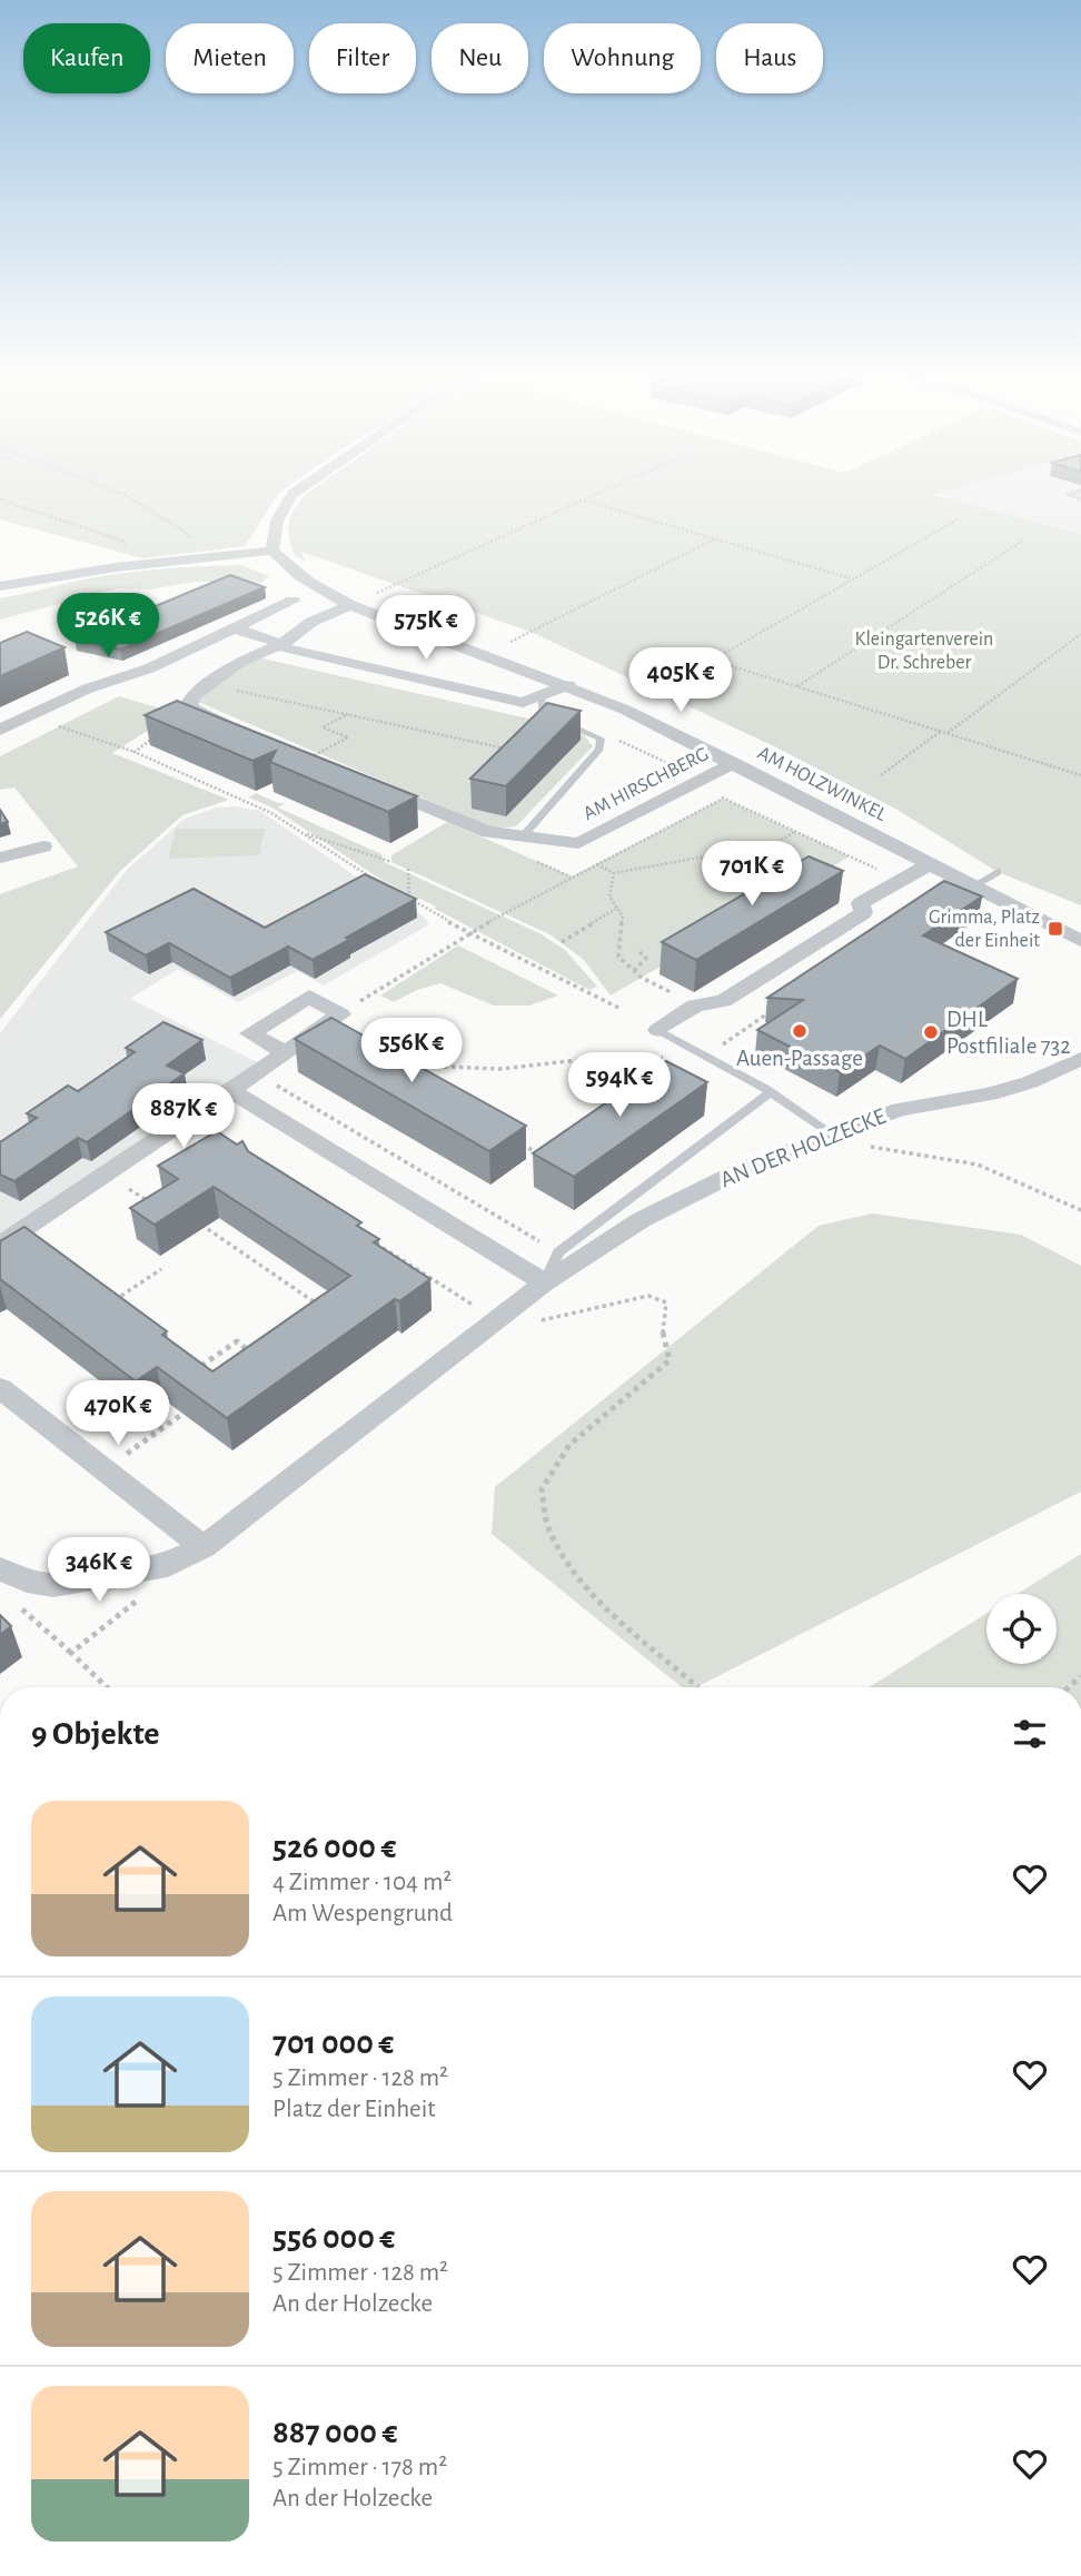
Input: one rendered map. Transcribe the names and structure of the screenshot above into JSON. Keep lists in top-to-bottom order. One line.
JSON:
{"streets":{"street":["AM HIRSCHBERG","AM HOLZWINKEL","AN DER HOLZECKE"]},"crossings":[["AM HIRSCHBERG","AM HOLZWINKEL"]],"parks":["Kleingartenverein Dr. Schreber"],"places":{"transit":["Grimma, Platz der Einheit"],"other":["Auen-Passage","DHL Postfiliale 732"]},"page":{"chip":["Kaufen","Mieten","Filter","Neu","Wohnung","Haus"],"price":["526K €","575K €","405K €","701K €","556K €","594K €","887K €","470K €","346K €"],"heading":"9 Objekte","list":[{"name":"526 000 €","note":"4 Zimmer · 104 m² · Am Wespengrund"},{"name":"701 000 €","note":"5 Zimmer · 128 m² · Platz der Einheit"},{"name":"556 000 €","note":"5 Zimmer · 128 m² · An der Holzecke"},{"name":"887 000 €","note":"5 Zimmer · 178 m² · An der Holzecke"}]}}
